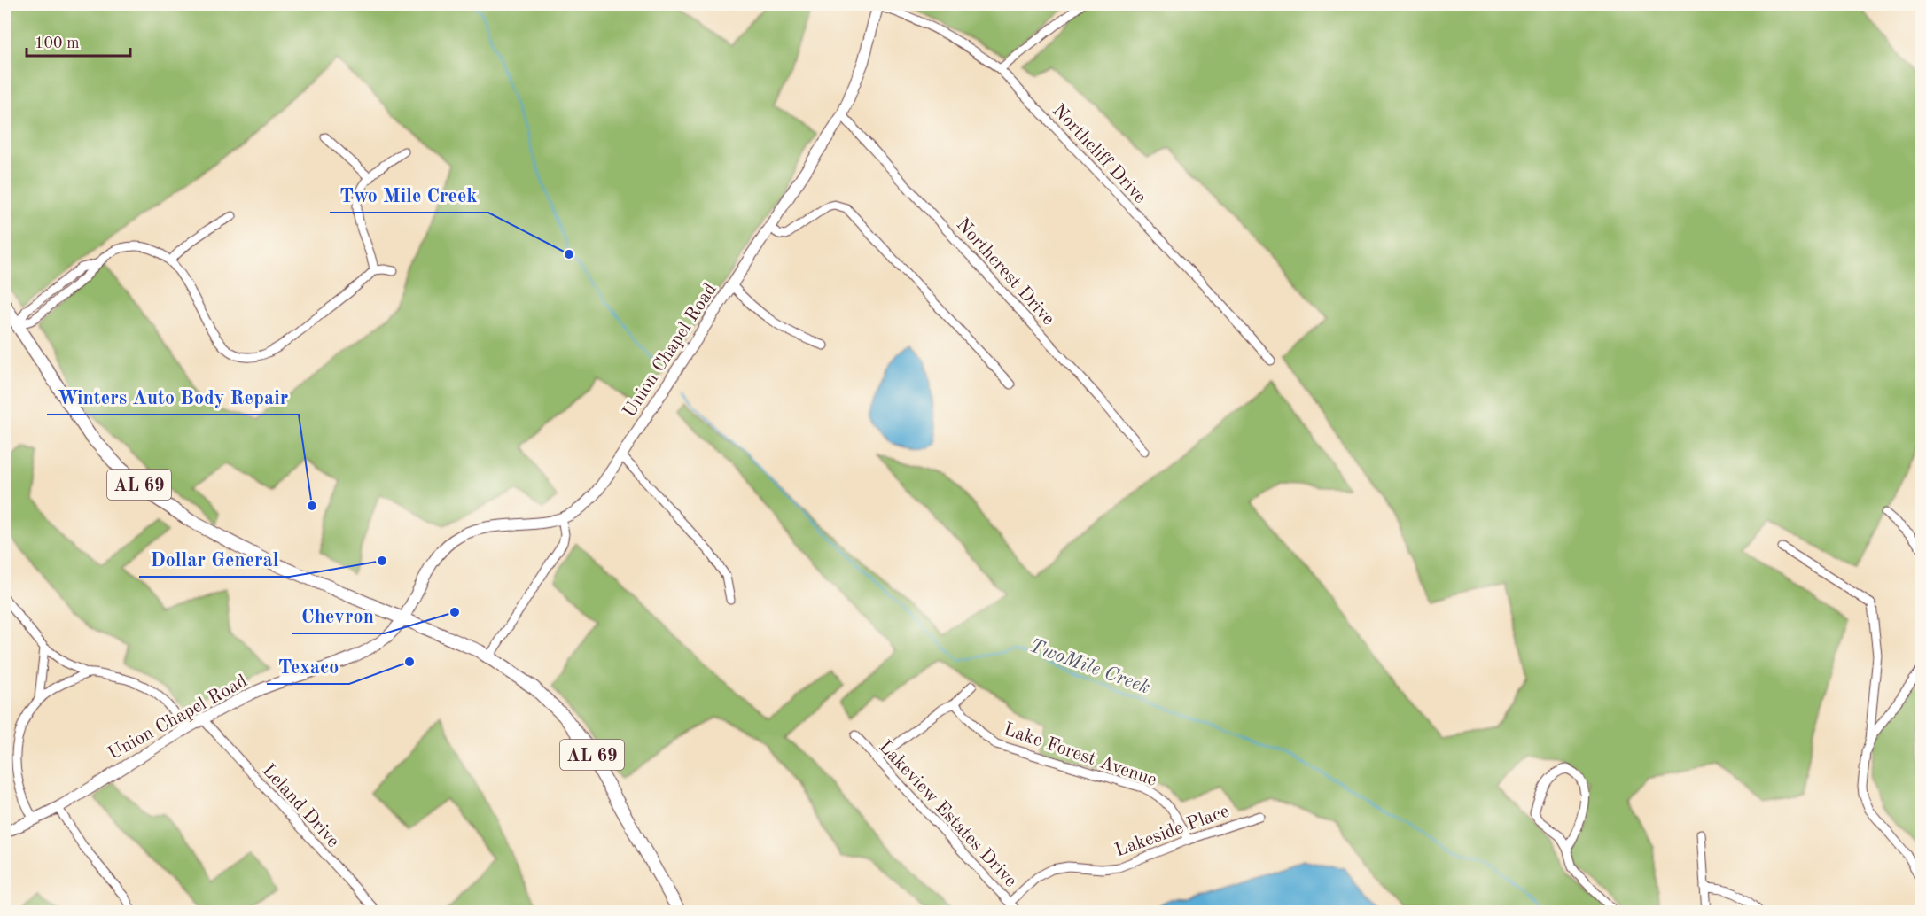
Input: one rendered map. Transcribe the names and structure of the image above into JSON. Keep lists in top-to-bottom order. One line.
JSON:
{"streets":{"main road":["AL 69"],"street":["Northcliff Drive","Northcrest Drive","Union Chapel Road","Lake Forest Avenue","Leland Drive","Lakeview Estates Drive","Lakeside Place"]},"crossings":[["Northcliff Drive","Union Chapel Road"],["Northcrest Drive","Union Chapel Road"],["Union Chapel Road","AL 69"],["Union Chapel Road","Leland Drive"],["Lake Forest Avenue","Lakeside Place"],["Lakeview Estates Drive","Lakeside Place"]],"water":["TwoMile Creek"],"places":["Two Mile Creek","Winters Auto Body Repair","Dollar General","Chevron","Texaco"],"scale_bar":"100 m"}
